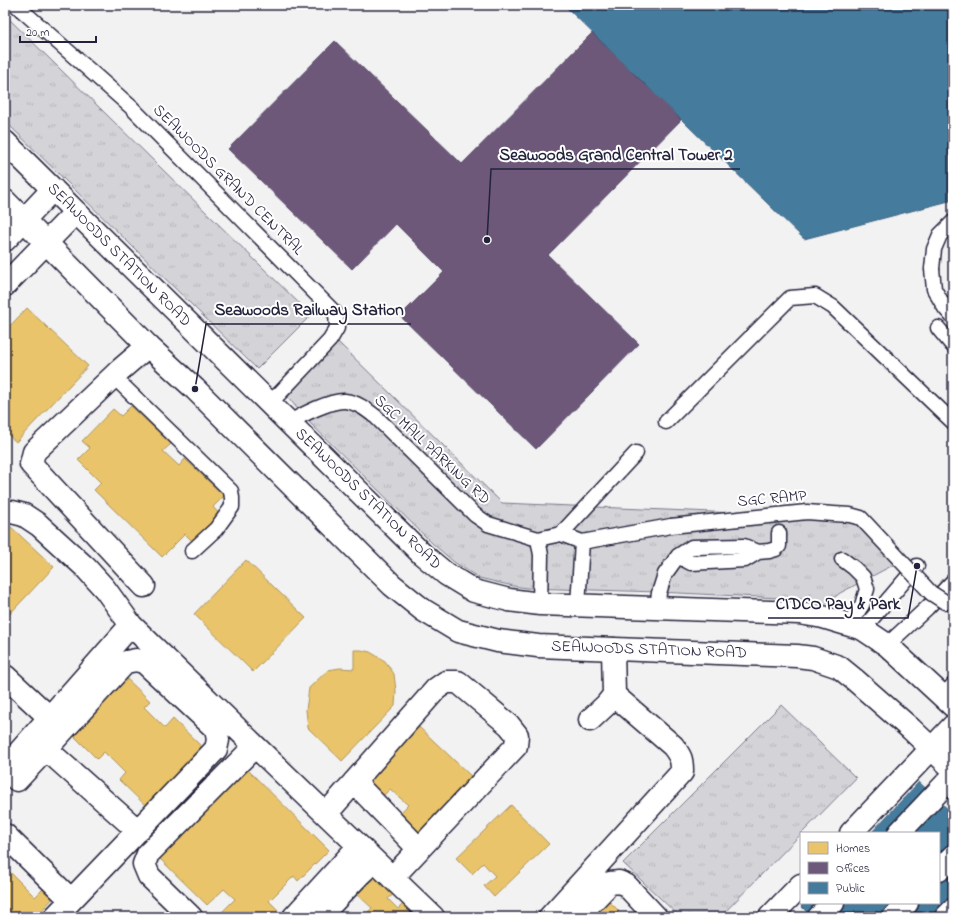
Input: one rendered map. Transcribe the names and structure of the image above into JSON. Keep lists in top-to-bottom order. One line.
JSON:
{"streets":{"street":["SEAWOODS STATION ROAD"],"lane":["SEAWOODS GRAND CENTRAL","SGC MALL PARKING RD","SGC RAMP"]},"crossings":[["SEAWOODS GRAND CENTRAL","SEAWOODS STATION ROAD"],["SEAWOODS STATION ROAD","SGC MALL PARKING RD"]],"places":["Seawoods Grand Central Tower 2","Seawoods Railway Station","CIDCO Pay & Park"],"legend":["Homes","Offices","Public"],"scale_bar":"20 m"}
